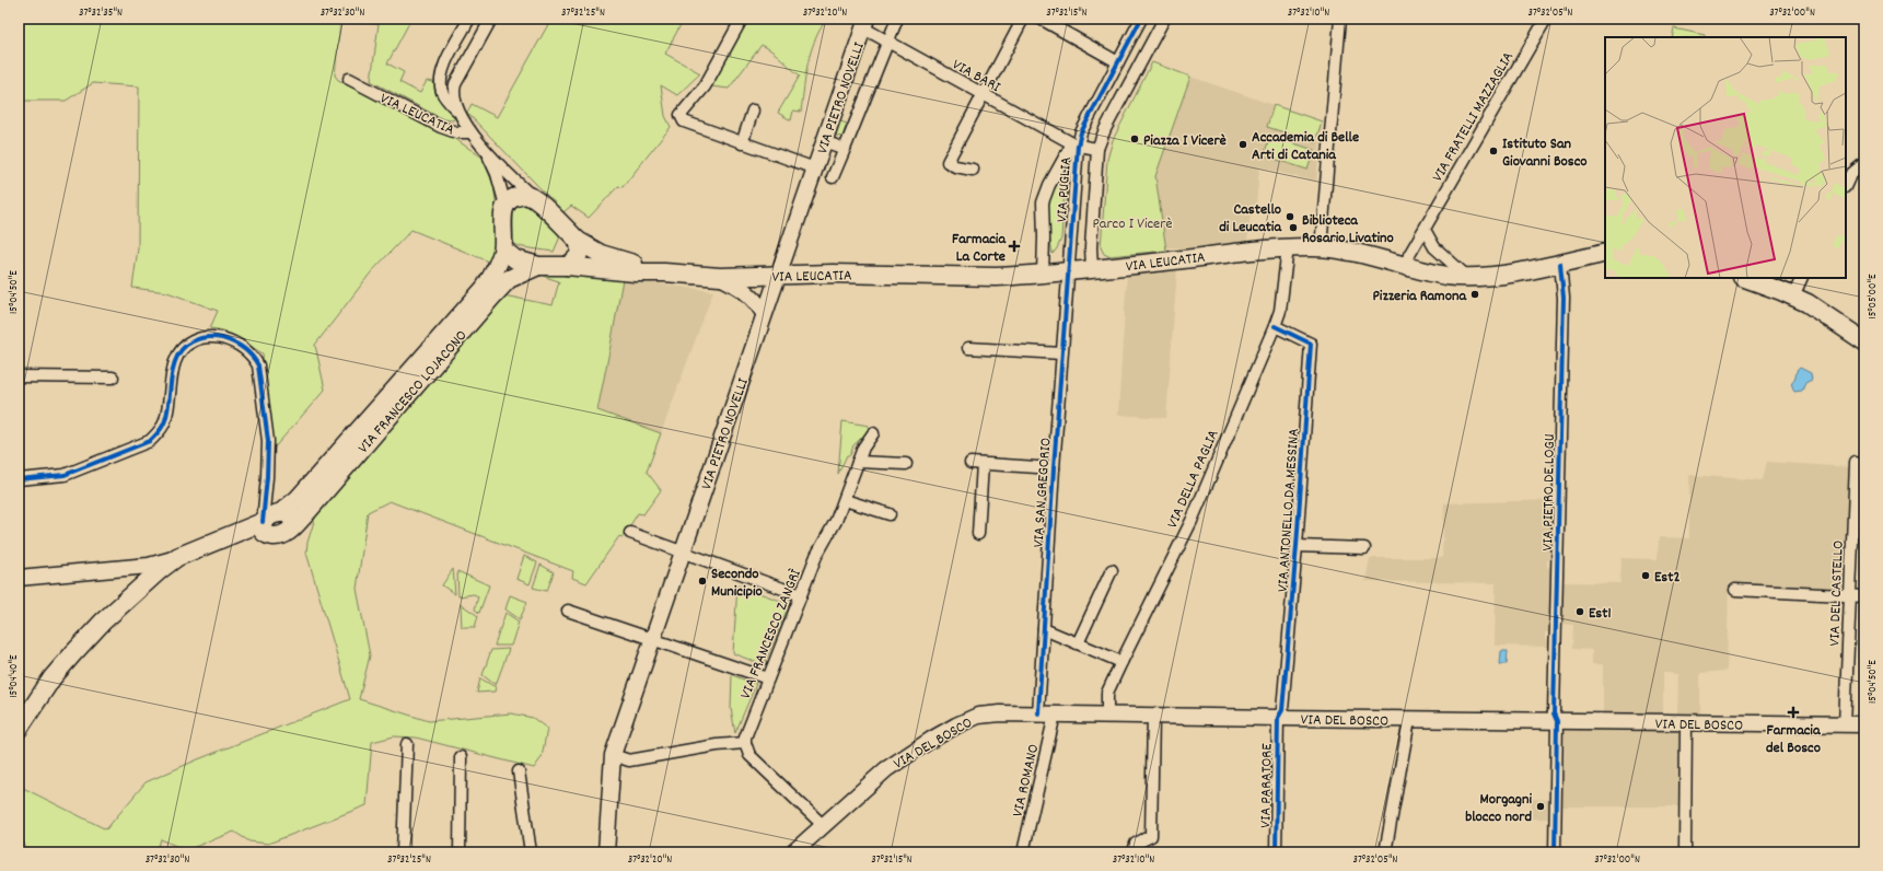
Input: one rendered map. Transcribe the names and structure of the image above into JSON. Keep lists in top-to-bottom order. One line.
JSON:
{"streets":{"main road":["VIA PIETRO NOVELLI","VIA LEUCATIA","VIA FRANCESCO LOJACONO","VIA DEL BOSCO"],"street":["VIA BARI","VIA FRATELLI MAZZAGLIA","VIA PUGLIA","VIA DELLA PAGLIA","VIA SAN GREGORIO","VIA PIETRO DE LOGU","VIA ANTONELLO DA MESSINA","VIA DEL CASTELLO","VIA FRANCESCO ZANGRÌ","VIA ROMANO","VIA PARATORE"]},"crossings":[["VIA BARI","VIA PIETRO NOVELLI"],["VIA BARI","VIA PUGLIA"],["VIA PIETRO NOVELLI","VIA LEUCATIA"],["VIA LEUCATIA","VIA FRATELLI MAZZAGLIA"],["VIA LEUCATIA","VIA PUGLIA"],["VIA LEUCATIA","VIA FRANCESCO LOJACONO"],["VIA LEUCATIA","VIA DELLA PAGLIA"],["VIA LEUCATIA","VIA SAN GREGORIO"],["VIA LEUCATIA","VIA PIETRO DE LOGU"],["VIA PUGLIA","VIA SAN GREGORIO"],["VIA DELLA PAGLIA","VIA ANTONELLO DA MESSINA"],["VIA DELLA PAGLIA","VIA DEL BOSCO"],["VIA SAN GREGORIO","VIA DEL BOSCO"],["VIA PIETRO DE LOGU","VIA DEL BOSCO"],["VIA ANTONELLO DA MESSINA","VIA DEL BOSCO"],["VIA ANTONELLO DA MESSINA","VIA PARATORE"],["VIA DEL CASTELLO","VIA DEL BOSCO"],["VIA DEL BOSCO","VIA ROMANO"],["VIA DEL BOSCO","VIA PARATORE"]],"parks":["Parco I Vicerè"],"places":{"other":["Piazza I Vicerè","Accademia di Belle Arti di Catania","Istituto San Giovanni Bosco","Castello di Leucatia","Biblioteca Rosario Livatino","Pizzeria Ramona","Est2","Secondo Municipio","Est1","Morgagni blocco nord"],"health":["Farmacia La Corte","Farmacia del Bosco"]},"coordinates":["37°32'35\"N","37°32'30\"N","37°32'25\"N","37°32'20\"N","37°32'15\"N","37°32'10\"N","37°32'05\"N","37°32'00\"N","15°04'50\"E","15°05'00\"E","15°04'40\"E"]}
